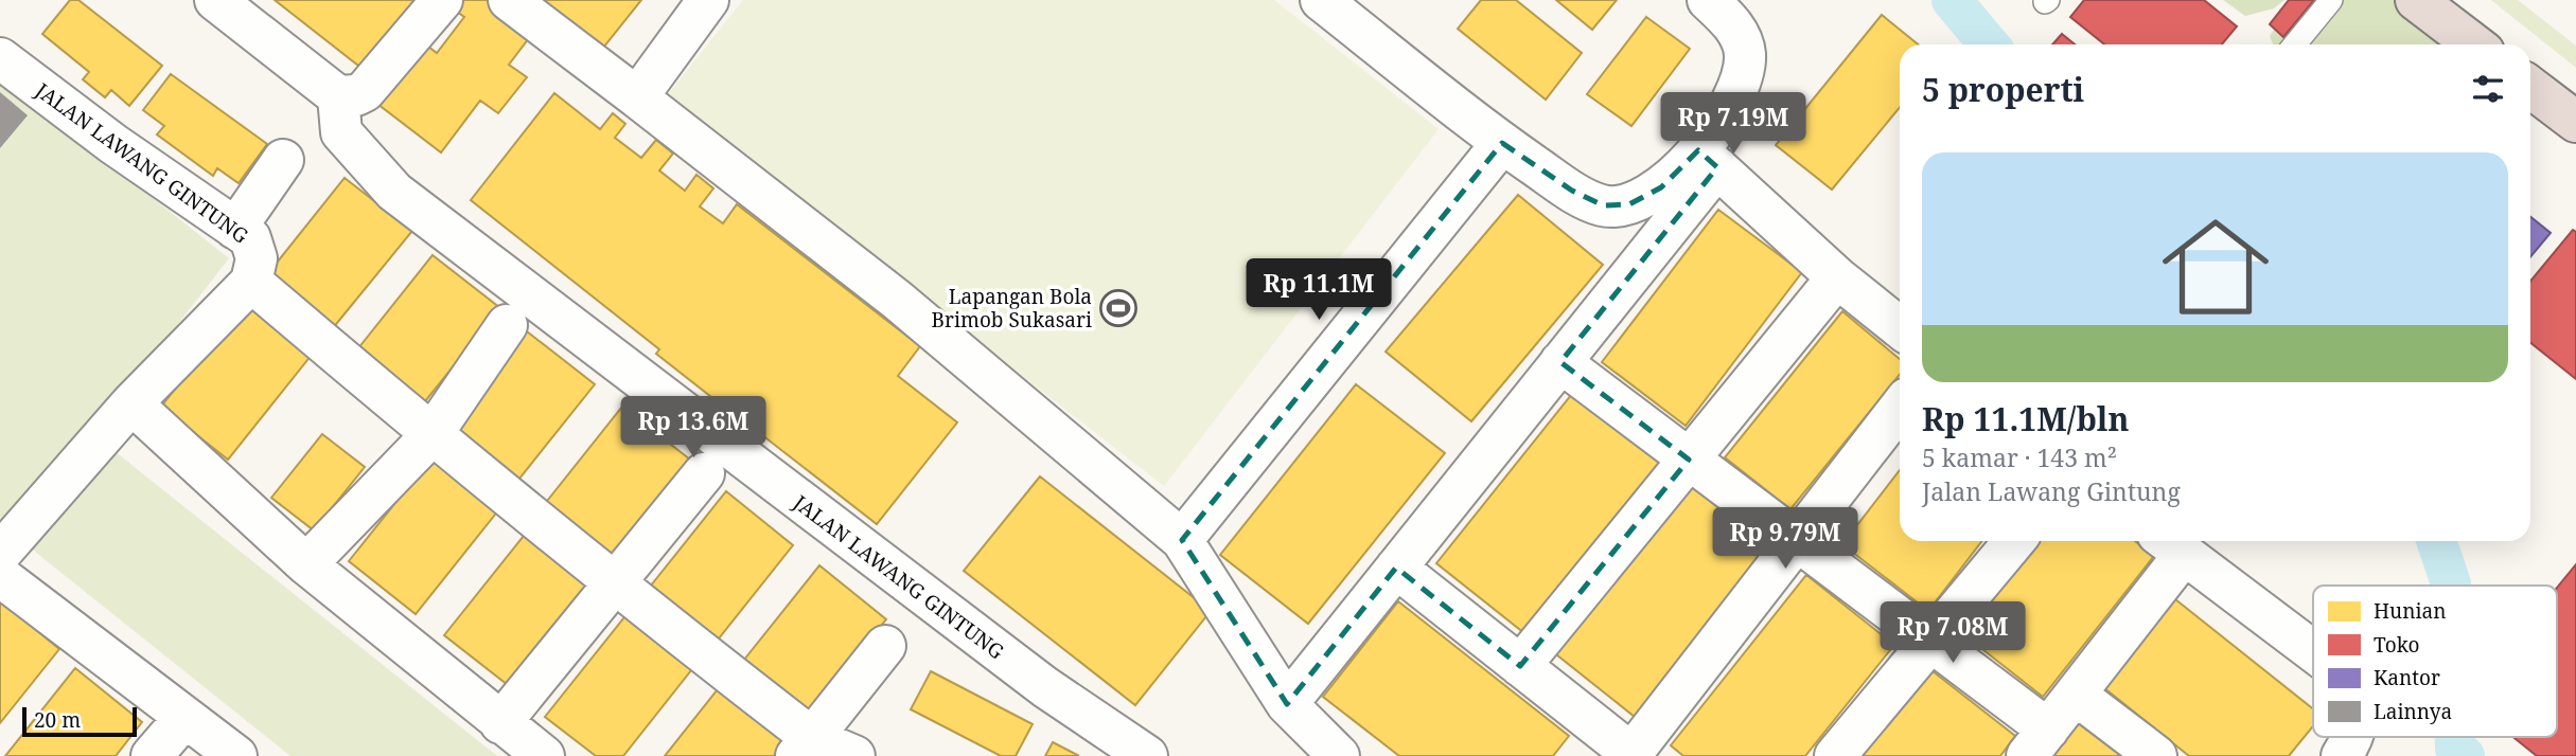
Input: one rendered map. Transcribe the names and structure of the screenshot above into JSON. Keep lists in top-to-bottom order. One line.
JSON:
{"streets":{"street":["JALAN LAWANG GINTUNG"]},"places":{"sports":["Lapangan Bola Brimob Sukasari"]},"legend":["Hunian","Toko","Kantor","Lainnya"],"scale_bar":"20 m","page":{"heading":"5 properti","price":["Rp 7.19M","Rp 11.1M","Rp 13.6M","Rp 9.79M","Rp 7.08M"],"list":[{"name":"Rp 11.1M/bln","note":"5 kamar · 143 m² · Jalan Lawang Gintung"}],"scale":"20 m"}}
